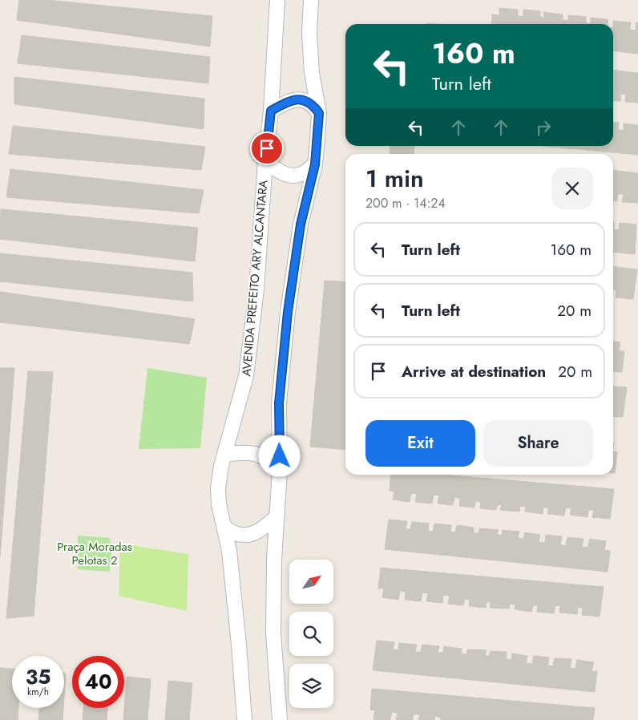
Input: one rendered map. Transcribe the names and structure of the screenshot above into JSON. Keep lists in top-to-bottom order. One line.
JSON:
{"streets":{"street":["AVENIDA PREFEITO ARY ALCANTARA"]},"parks":["Praça Moradas Pelotas 2"],"north":"top right","page":{"turn":["160 m","Turn left"],"heading":["1 min","200 m · 14:24"],"list":[{"name":"Turn left","value":"160 m"},{"name":"Turn left","value":"20 m"},{"name":"Arrive at destination","value":"20 m"}],"buttons":["Exit","Share"],"speed":"35 km/h","limit":"40"}}
